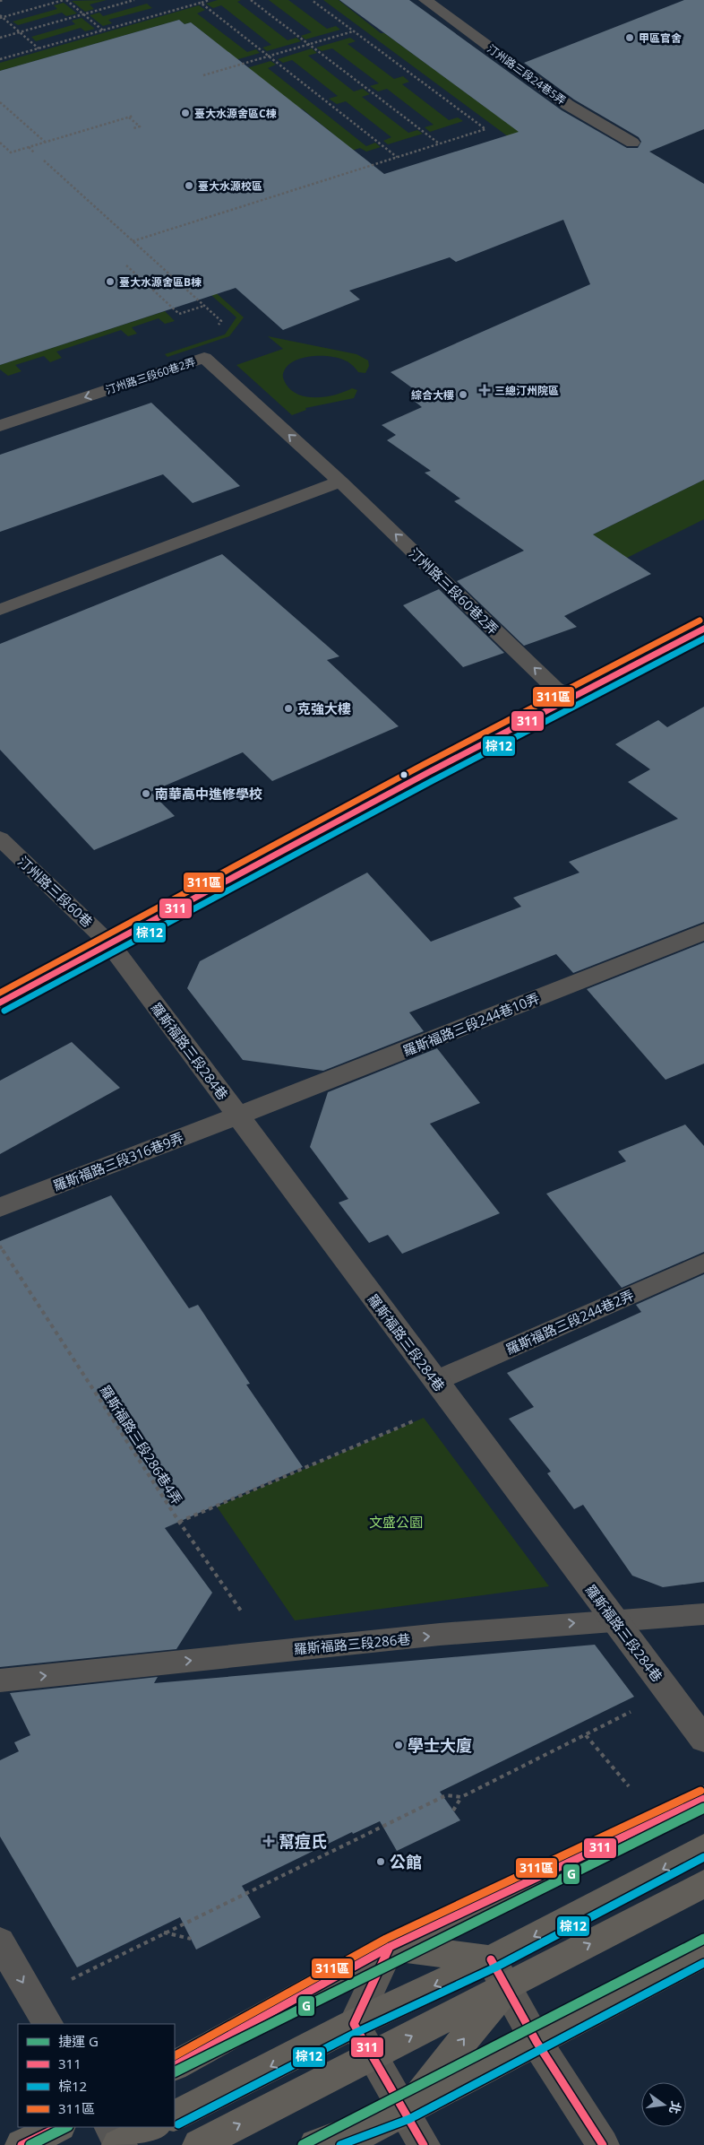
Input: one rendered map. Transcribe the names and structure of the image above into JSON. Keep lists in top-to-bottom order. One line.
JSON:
{"streets":{"street":["羅斯福路三段244巷10弄","羅斯福路三段284巷","羅斯福路三段316巷9弄"],"lane":["汀州路三段24巷5弄","汀州路三段60巷2弄","汀州路三段60巷","羅斯福路三段244巷2弄","羅斯福路三段286巷"],"path":["羅斯福路三段286巷4弄"]},"crossings":[["汀州路三段60巷","羅斯福路三段284巷"],["羅斯福路三段244巷10弄","羅斯福路三段284巷"],["羅斯福路三段244巷10弄","羅斯福路三段316巷9弄"],["羅斯福路三段284巷","羅斯福路三段316巷9弄"],["羅斯福路三段284巷","羅斯福路三段244巷2弄"],["羅斯福路三段284巷","羅斯福路三段286巷"],["羅斯福路三段286巷4弄","羅斯福路三段286巷"]],"one_way":["汀州路三段60巷2弄","羅斯福路三段286巷"],"parks":["文盛公園"],"places":{"other":["甲區官舍","臺大水源舍區C棟","臺大水源校區","臺大水源舍區B棟","綜合大樓","克強大樓","南華高中進修學校","學士大廈","公館"],"health":["三總汀州院區","幫痘氏"]},"lines":["transit line 311區","transit line 311","transit line 棕12","metro line G"],"legend":["捷運 G","311","棕12","311區"],"north":"right"}
